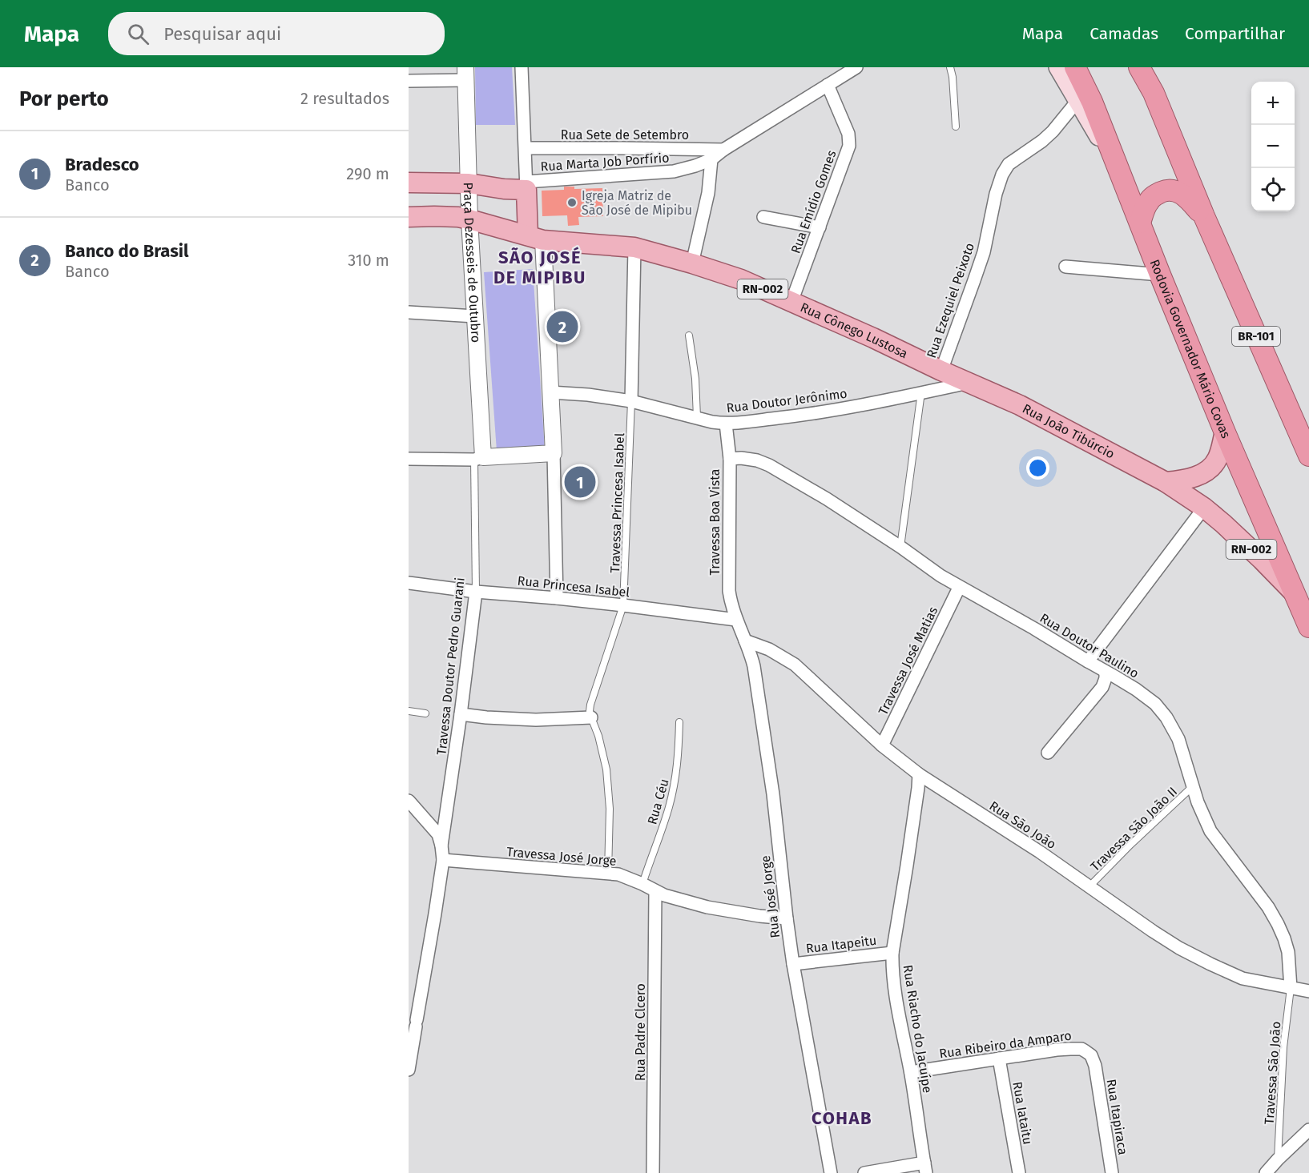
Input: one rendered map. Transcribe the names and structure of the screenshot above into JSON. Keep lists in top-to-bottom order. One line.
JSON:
{"streets":{"highway":["BR-101","Rodovia Governador Mário Covas"],"main road":["RN-002","Rua Cônego Lustosa","Rua João Tibúrcio"],"street":["Rua Sete de Setembro","Rua Marta Job Porfírio","Rua Emídio Gomes","Praça Dezesseis de Outubro","Rua Ezequiel Peixoto","Rua Doutor Jerônimo","Travessa Boa Vista","Rua Princesa Isabel","Rua Doutor Paulino","Travessa José Matias","Travessa Doutor Pedro Guarani","Rua São João","Travessa José Jorge","Rua José Jorge","Rua Itapeitu","Rua Riacho do Jacuípe","Rua Padre Clcero","Rua Ribeiro da Amparo","Rua Iataitu","Rua Itapiraca"],"lane":["Travessa Princesa Isabel","Rua Céu","Travessa São João II","Travessa São João"]},"crossings":[["Rua Sete de Setembro","Rua Marta Job Porfírio"],["Rua Sete de Setembro","Rua Emídio Gomes"],["Rua Emídio Gomes","Rua Cônego Lustosa"],["Praça Dezesseis de Outubro","RN-002"],["Praça Dezesseis de Outubro","Travessa Doutor Pedro Guarani"],["RN-002","Rua Cônego Lustosa"],["Rua Ezequiel Peixoto","Rua Cônego Lustosa"],["Rua Cônego Lustosa","Rua Doutor Jerônimo"],["Rua Cônego Lustosa","Rua João Tibúrcio"],["Rodovia Governador Mário Covas","Rua João Tibúrcio"],["Rua Doutor Jerônimo","Rua João Tibúrcio"],["Rua Doutor Jerônimo","Travessa Princesa Isabel"],["Rua Doutor Jerônimo","Travessa Boa Vista"],["Travessa Princesa Isabel","Rua Princesa Isabel"],["Travessa Boa Vista","Rua Princesa Isabel"],["Travessa Boa Vista","Rua Doutor Paulino"],["Travessa Boa Vista","Rua José Jorge"],["Rua Princesa Isabel","Travessa Doutor Pedro Guarani"],["Rua Princesa Isabel","Rua José Jorge"],["Rua Doutor Paulino","Travessa José Matias"],["Rua Doutor Paulino","Rua São João"],["Rua Doutor Paulino","Travessa São João II"],["Rua Doutor Paulino","Travessa São João"],["Travessa José Matias","Rua São João"],["Rua Céu","Travessa José Jorge"],["Rua São João","Travessa São João II"],["Rua São João","Rua José Jorge"],["Rua São João","Rua Riacho do Jacuípe"],["Rua São João","Travessa São João"],["Travessa José Jorge","Rua José Jorge"],["Travessa José Jorge","Rua Padre Clcero"],["Rua José Jorge","Rua Itapeitu"],["Rua Itapeitu","Rua Riacho do Jacuípe"],["Rua Riacho do Jacuípe","Rua Ribeiro da Amparo"],["Rua Ribeiro da Amparo","Rua Iataitu"],["Rua Ribeiro da Amparo","Rua Itapiraca"]],"districts":["SÃO JOSÉ DE MIPIBU","COHAB"],"places":["Igreja Matriz de São José de Mipibu"],"page":{"header":"Mapa","search":"Pesquisar aqui","nav":["Mapa","Camadas","Compartilhar"],"heading":["Por perto","2 resultados"],"map_buttons":["+","−"],"list":[{"mark":"1","name":"Bradesco","note":"Banco","value":"290 m"},{"mark":"2","name":"Banco do Brasil","note":"Banco","value":"310 m"}],"pins":["2","1"]}}
